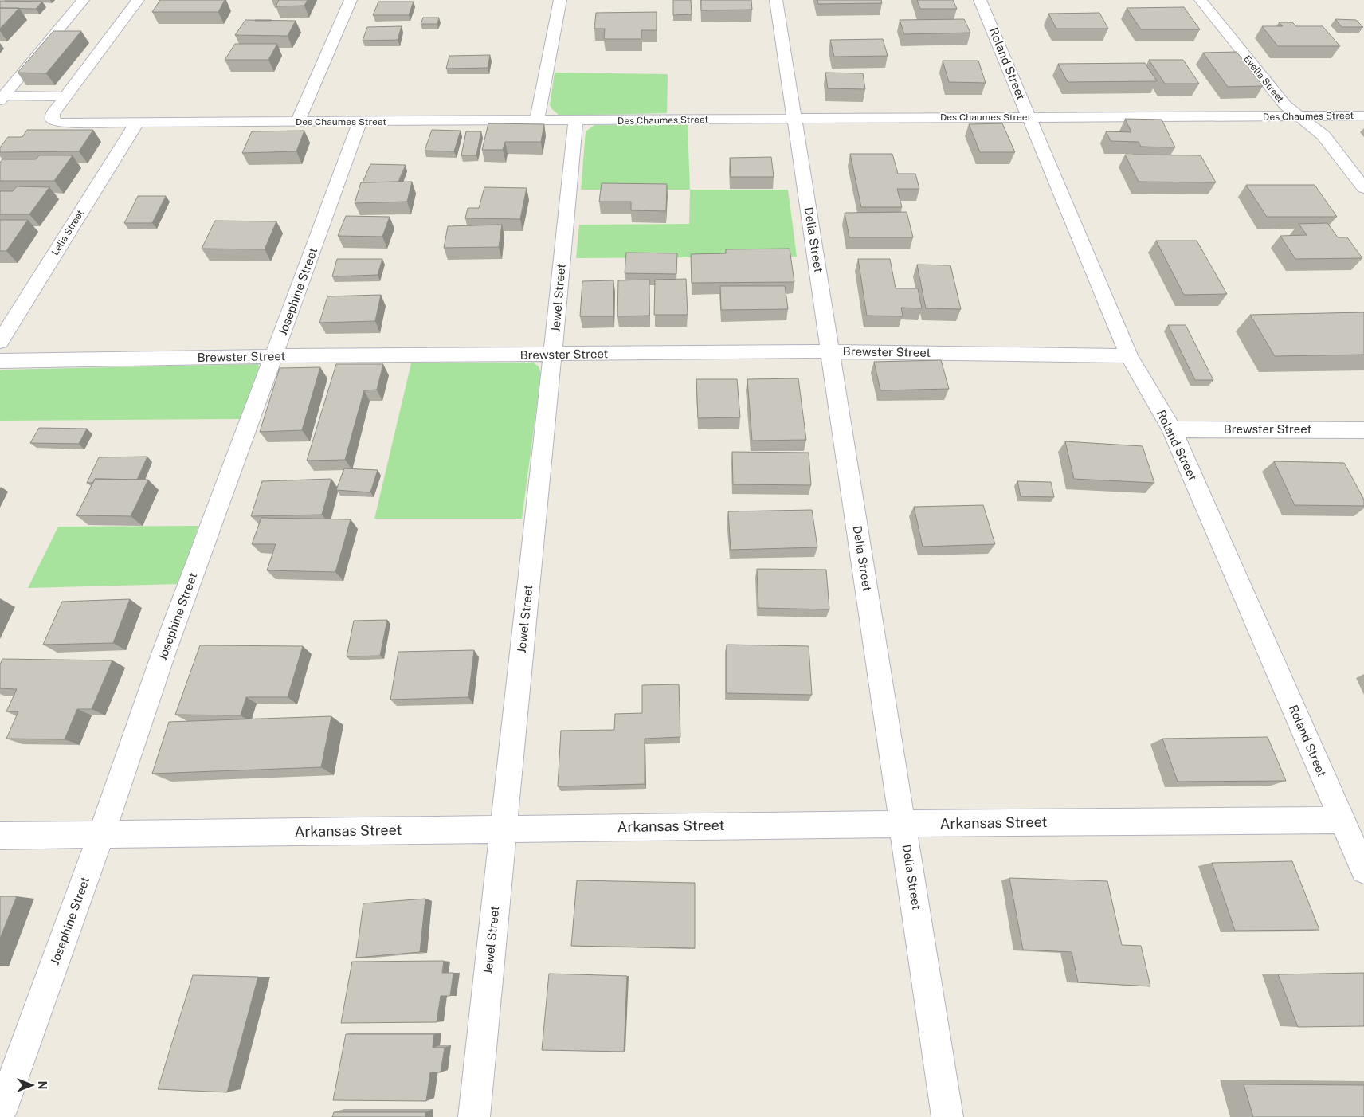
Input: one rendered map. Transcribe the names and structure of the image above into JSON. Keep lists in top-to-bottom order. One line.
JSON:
{"streets":{"street":["Roland Street","Evella Street","Des Chaumes Street","Lelia Street","Delia Street","Josephine Street","Jewel Street","Brewster Street","Arkansas Street"]},"crossings":[["Roland Street","Des Chaumes Street"],["Roland Street","Brewster Street"],["Roland Street","Arkansas Street"],["Evella Street","Des Chaumes Street"],["Des Chaumes Street","Lelia Street"],["Des Chaumes Street","Delia Street"],["Des Chaumes Street","Josephine Street"],["Des Chaumes Street","Jewel Street"],["Delia Street","Brewster Street"],["Delia Street","Arkansas Street"],["Josephine Street","Brewster Street"],["Josephine Street","Arkansas Street"],["Jewel Street","Brewster Street"],["Jewel Street","Arkansas Street"]],"north":"right"}
